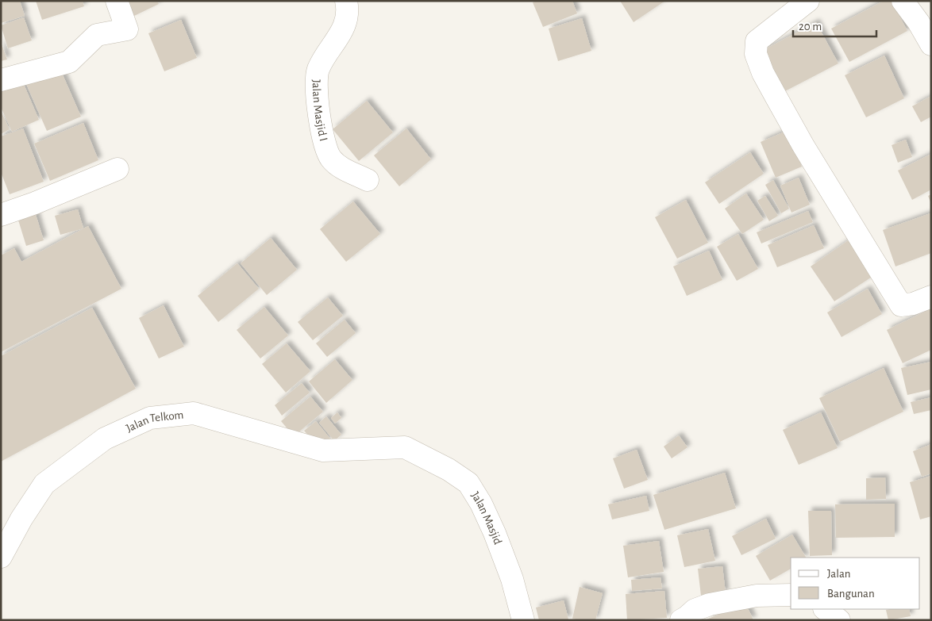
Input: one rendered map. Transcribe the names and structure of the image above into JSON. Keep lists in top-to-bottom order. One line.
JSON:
{"streets":{"street":["Jalan Masjid I","Jalan Telkom","Jalan Masjid"]},"crossings":[["Jalan Telkom","Jalan Masjid"]],"legend":["Jalan","Bangunan"],"scale_bar":"20 m"}
